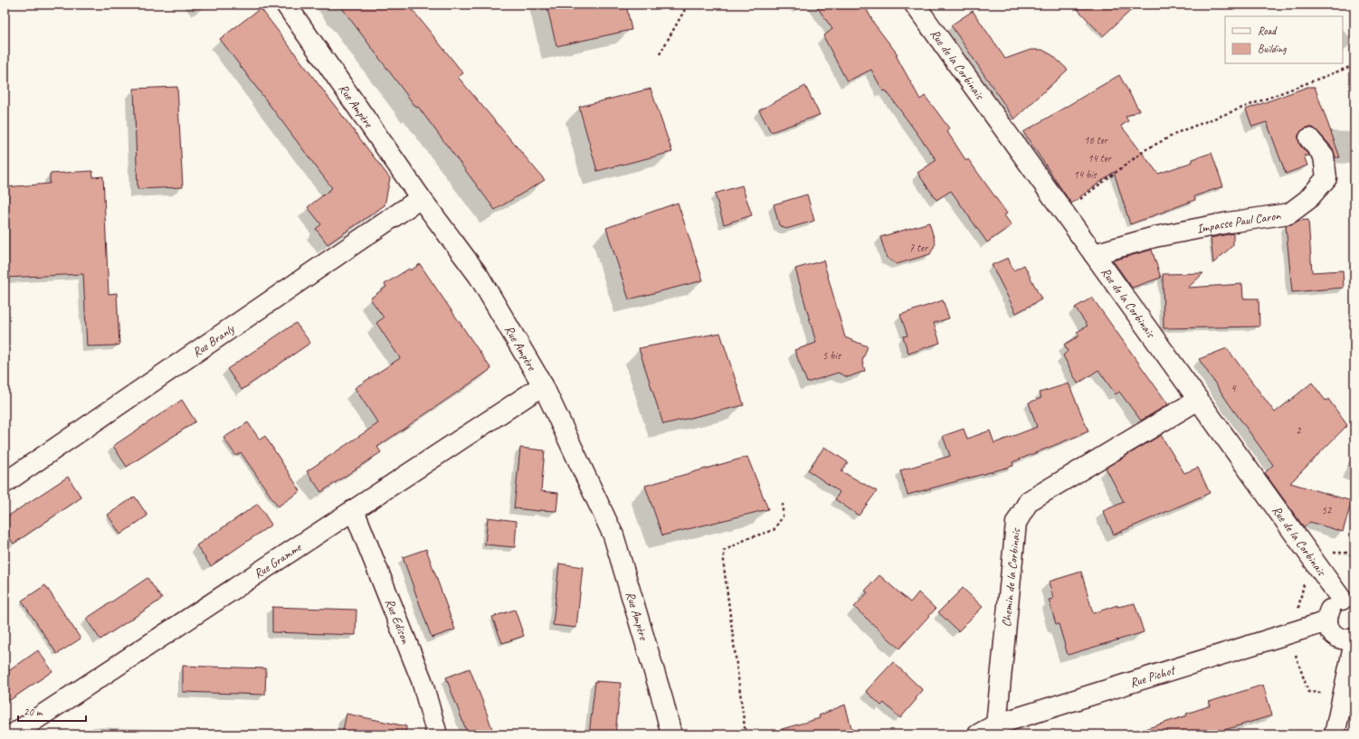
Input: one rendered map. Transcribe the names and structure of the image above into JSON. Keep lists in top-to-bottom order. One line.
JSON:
{"streets":{"street":["Rue de la Corbinais","Rue Ampère","Impasse Paul Caron","Rue Branly","Rue Gramme","Chemin de la Corbinais","Rue Edison","Rue Pichot"]},"crossings":[["Rue de la Corbinais","Impasse Paul Caron"],["Rue de la Corbinais","Chemin de la Corbinais"],["Rue Ampère","Rue Branly"],["Rue Ampère","Rue Gramme"],["Rue Gramme","Rue Edison"],["Chemin de la Corbinais","Rue Pichot"]],"house_numbers":["16 ter","14 ter","14 bis","7 ter","5 bis","4","2","52"],"legend":["Road","Building"],"scale_bar":"20 m"}
